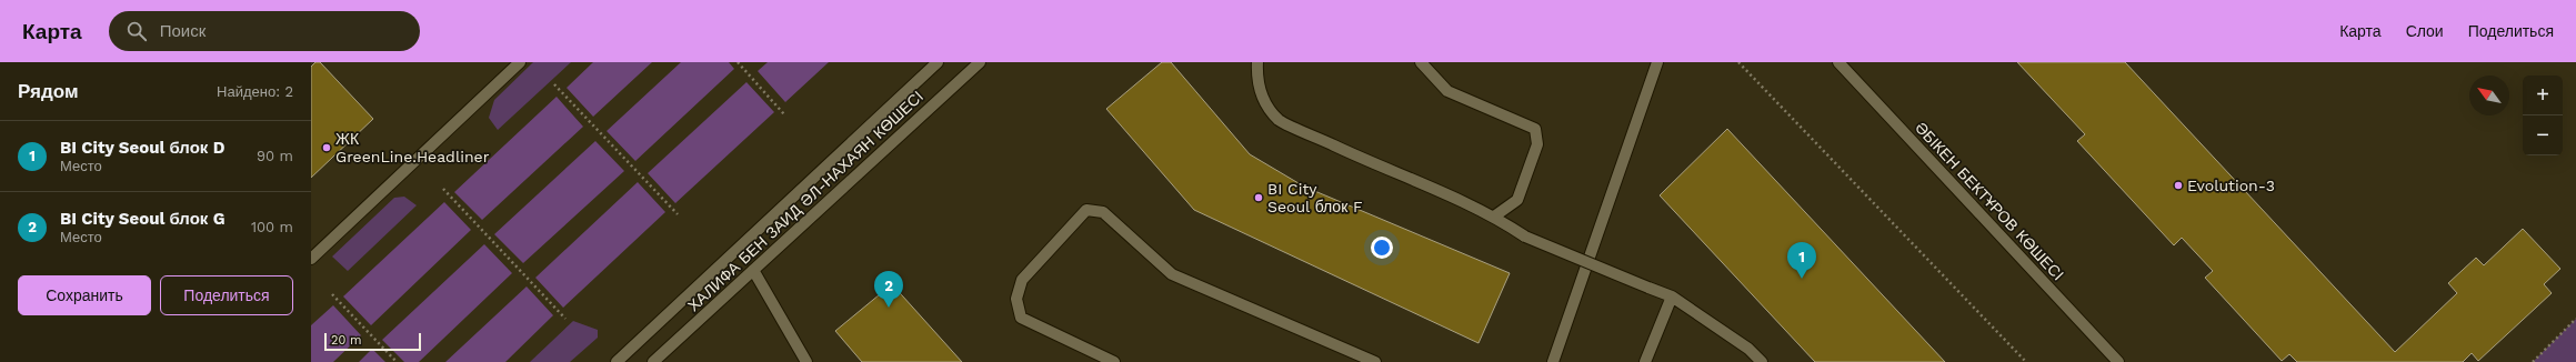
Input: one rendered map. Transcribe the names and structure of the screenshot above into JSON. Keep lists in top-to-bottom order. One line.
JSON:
{"streets":{"street":["ХАЛИФА БЕН ЗАИД ӘЛ-НАХАЯН КӨШЕСІ","ӘБІКЕН БЕКТҰРОВ КӨШЕСІ"]},"places":["ЖК GreenLine.Headliner","Evolution-3","BI City Seoul блок F"],"scale_bar":"20 m","north":"top left","page":{"header":"Карта","search":"Поиск","nav":["Карта","Слои","Поделиться"],"heading":["Рядом","Найдено: 2"],"map_buttons":["+","−"],"list":[{"mark":"1","name":"BI City Seoul блок D","note":"Место","value":"90 m"},{"mark":"2","name":"BI City Seoul блок G","note":"Место","value":"100 m"}],"pins":["1","2"],"buttons":["Сохранить","Поделиться"],"scale":"20 m"}}
